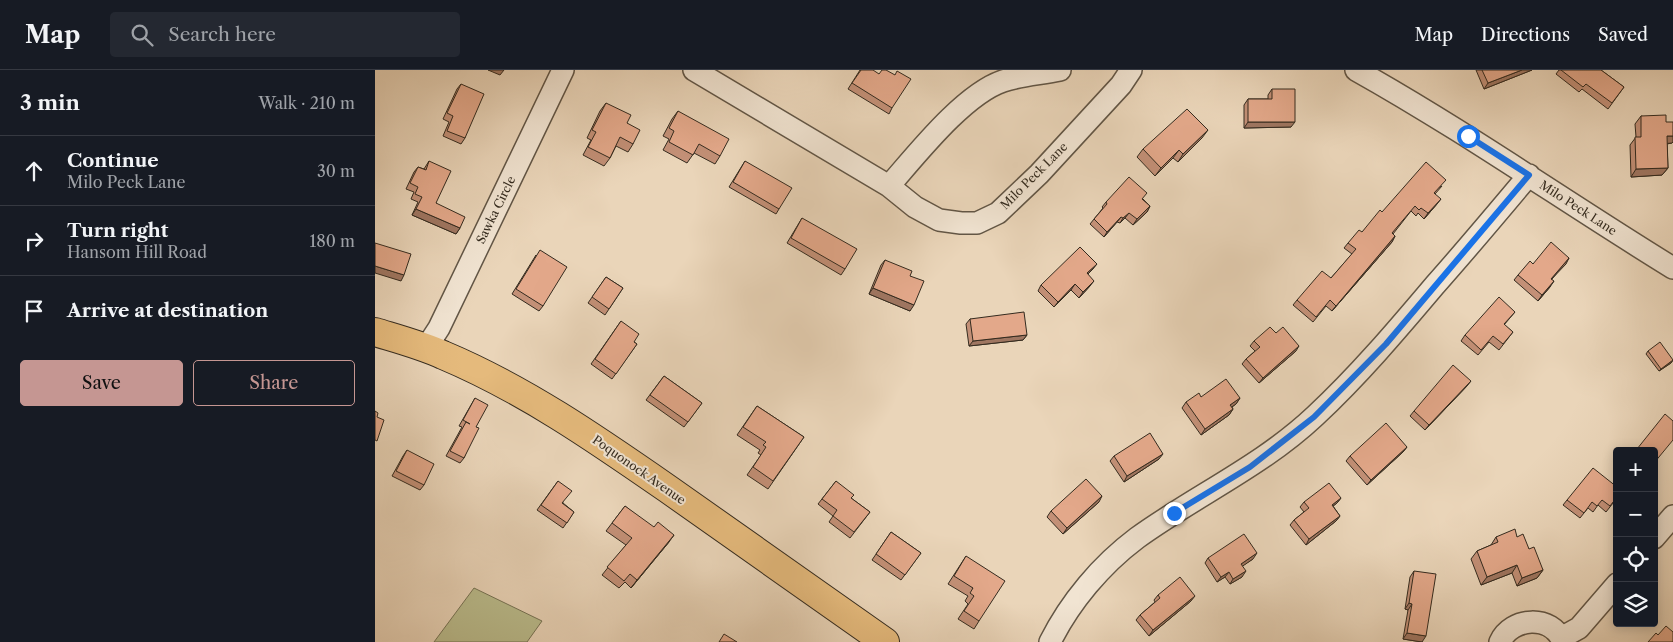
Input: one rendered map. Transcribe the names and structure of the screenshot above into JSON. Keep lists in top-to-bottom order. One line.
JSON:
{"streets":{"main road":["Poquonock Avenue"],"street":["Milo Peck Lane","Sawka Circle"]},"crossings":[["Sawka Circle","Poquonock Avenue"]],"page":{"header":"Map","search":"Search here","nav":["Map","Directions","Saved"],"heading":["3 min","Walk · 210 m"],"list":[["Continue","Milo Peck Lane","30 m"],["Turn right","Hansom Hill Road","180 m"],"Arrive at destination"],"buttons":["Save","Share"],"map_buttons":["+","−"]}}
